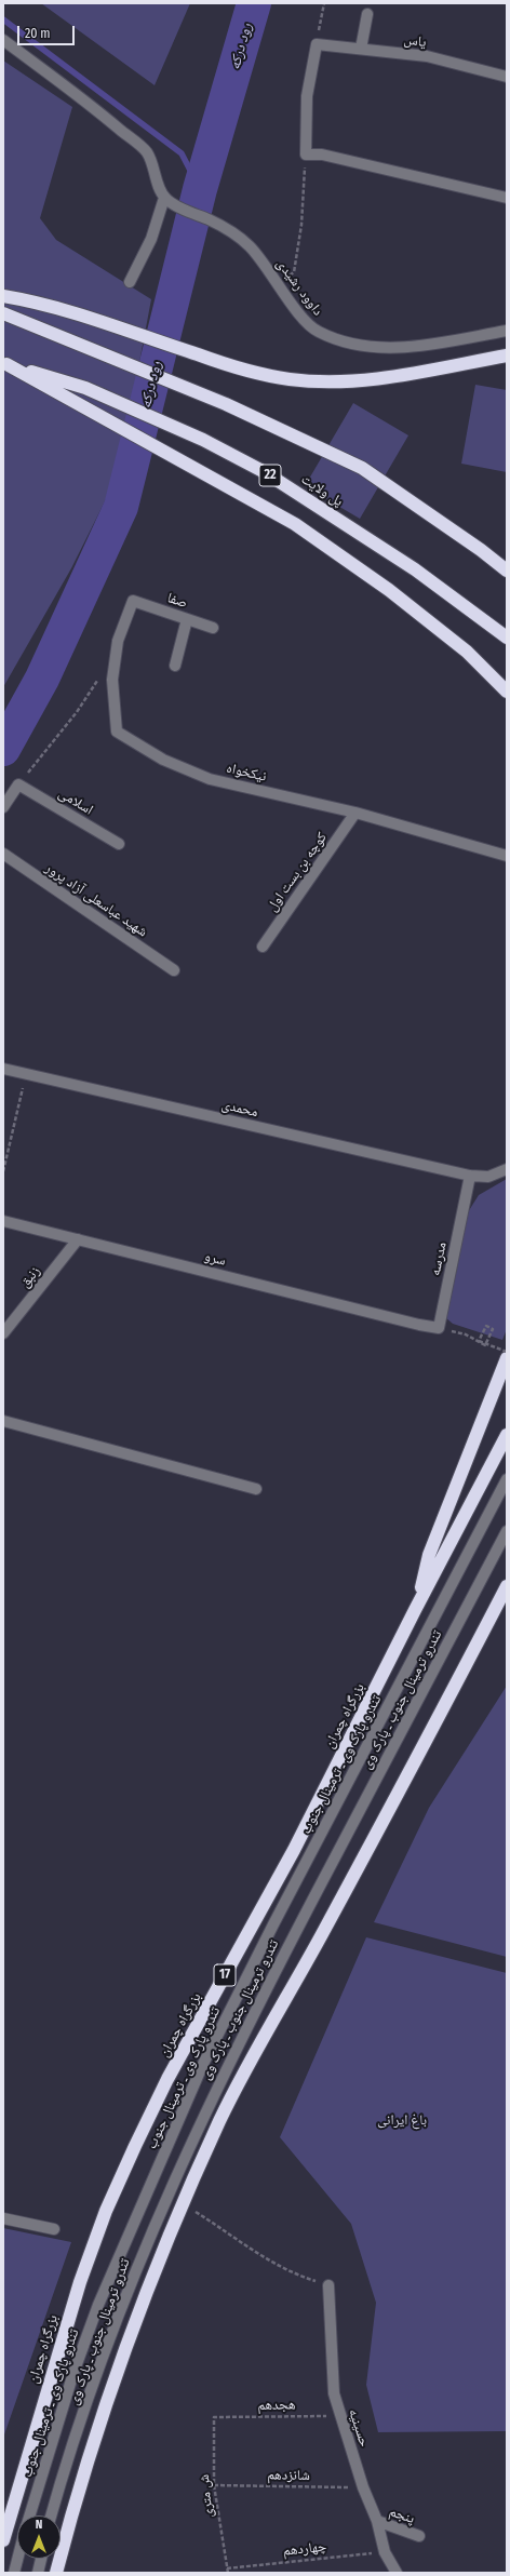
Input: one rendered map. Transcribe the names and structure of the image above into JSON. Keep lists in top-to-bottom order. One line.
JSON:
{"streets":{"highway":["22","پل ولایت","بزرگراه چمران","17"],"street":["یاس","داوود رشیدی","صفا","نیکخواه","اسلامی","کوچه بن بست اول","شهید عباسعلی آزاد پرور","محمدی","سرو","مدرسه","زنبق","تندرو ترمینال جنوب ـ پارک وی","تندرو پارک وی ـ ترمینال جنوب","حسینیه","پنجم"],"path":["هجدهم","شانزدهم","ش متری","چهاردهم"]},"crossings":[["صفا","نیکخواه"],["نیکخواه","کوچه بن بست اول"],["محمدی","مدرسه"],["سرو","مدرسه"],["سرو","زنبق"],["هجدهم","حسینیه"],["هجدهم","ش متری"],["حسینیه","شانزدهم"],["حسینیه","پنجم"],["حسینیه","چهاردهم"],["شانزدهم","ش متری"],["ش متری","چهاردهم"]],"water":["رود درکه"],"parks":["باغ ایرانی"],"scale_bar":"20 m","north":"top"}
